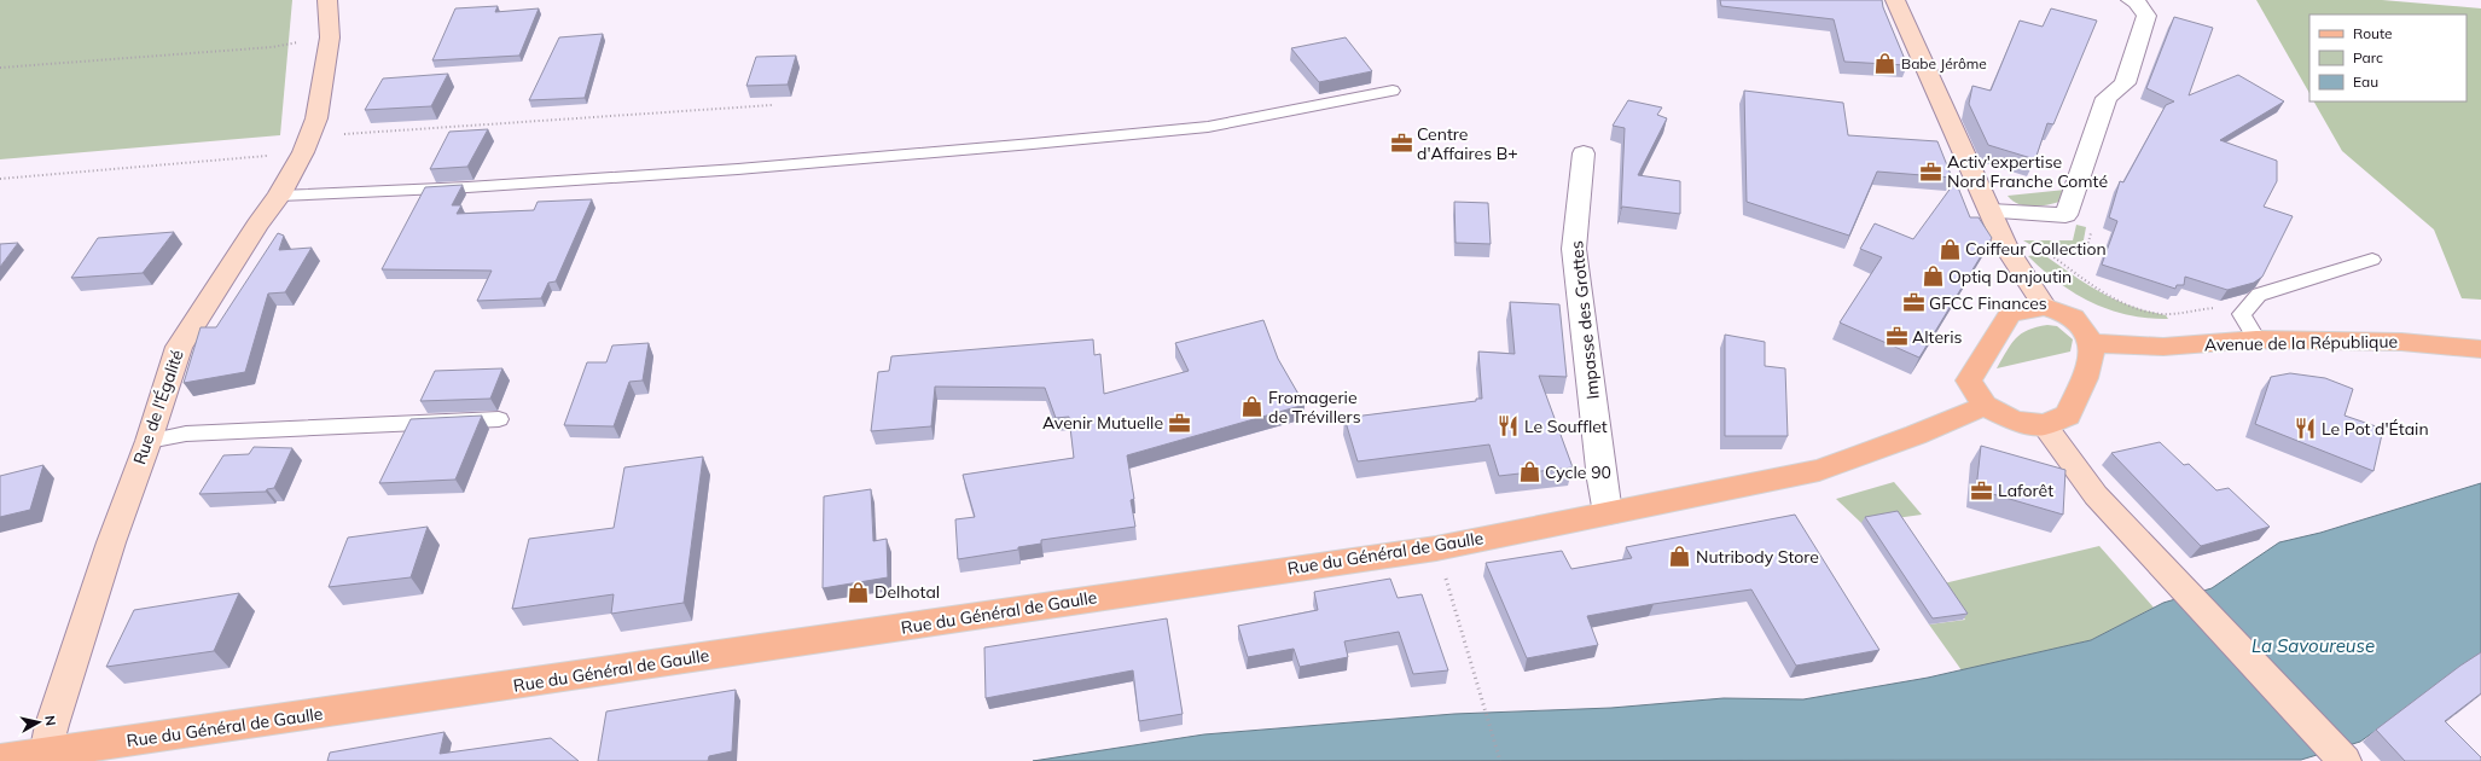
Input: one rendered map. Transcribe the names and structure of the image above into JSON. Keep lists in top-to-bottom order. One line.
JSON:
{"streets":{"main road":["Avenue de la République","Rue du Général de Gaulle"],"street":["Impasse des Grottes","Rue de l'Égalité"]},"crossings":[["Impasse des Grottes","Rue du Général de Gaulle"],["Avenue de la République","Rue du Général de Gaulle"],["Rue de l'Égalité","Rue du Général de Gaulle"]],"water":["La Savoureuse"],"places":{"shop":["Babe Jérôme","Coiffeur Collection","Optiq Danjoutin","Fromagerie de Trévillers","Cycle 90","Nutribody Store","Delhotal"],"office":["Centre d'Affaires B+","Activ'expertise Nord Franche Comté","GFCC Finances","Alteris","Avenir Mutuelle","Laforêt"],"restaurant":["Le Soufflet","Le Pot d'Étain"]},"legend":["Route","Parc","Eau"],"north":"right"}
